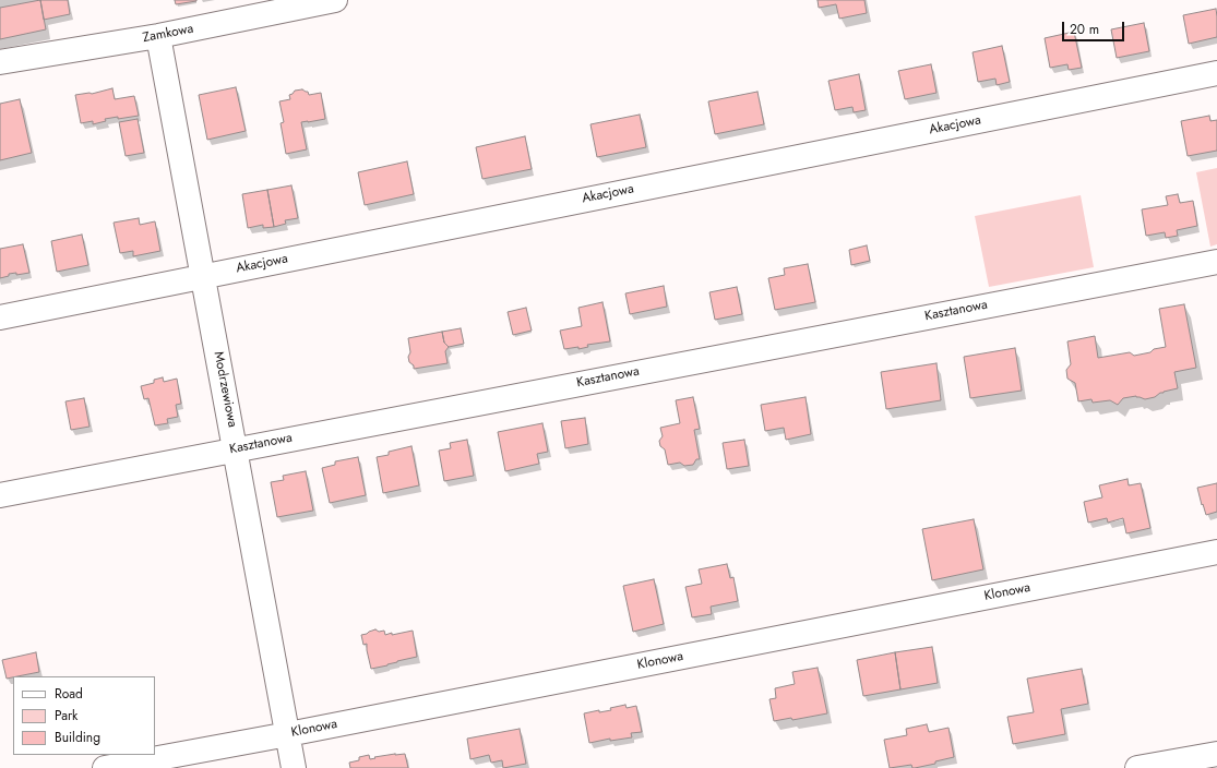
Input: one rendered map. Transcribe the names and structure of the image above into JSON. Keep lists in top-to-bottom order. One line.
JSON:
{"streets":{"street":["Zamkowa","Akacjowa","Kasztanowa","Modrzewiowa","Klonowa"]},"crossings":[["Zamkowa","Modrzewiowa"],["Akacjowa","Modrzewiowa"],["Kasztanowa","Modrzewiowa"],["Modrzewiowa","Klonowa"]],"legend":["Road","Park","Building"],"scale_bar":"20 m"}
